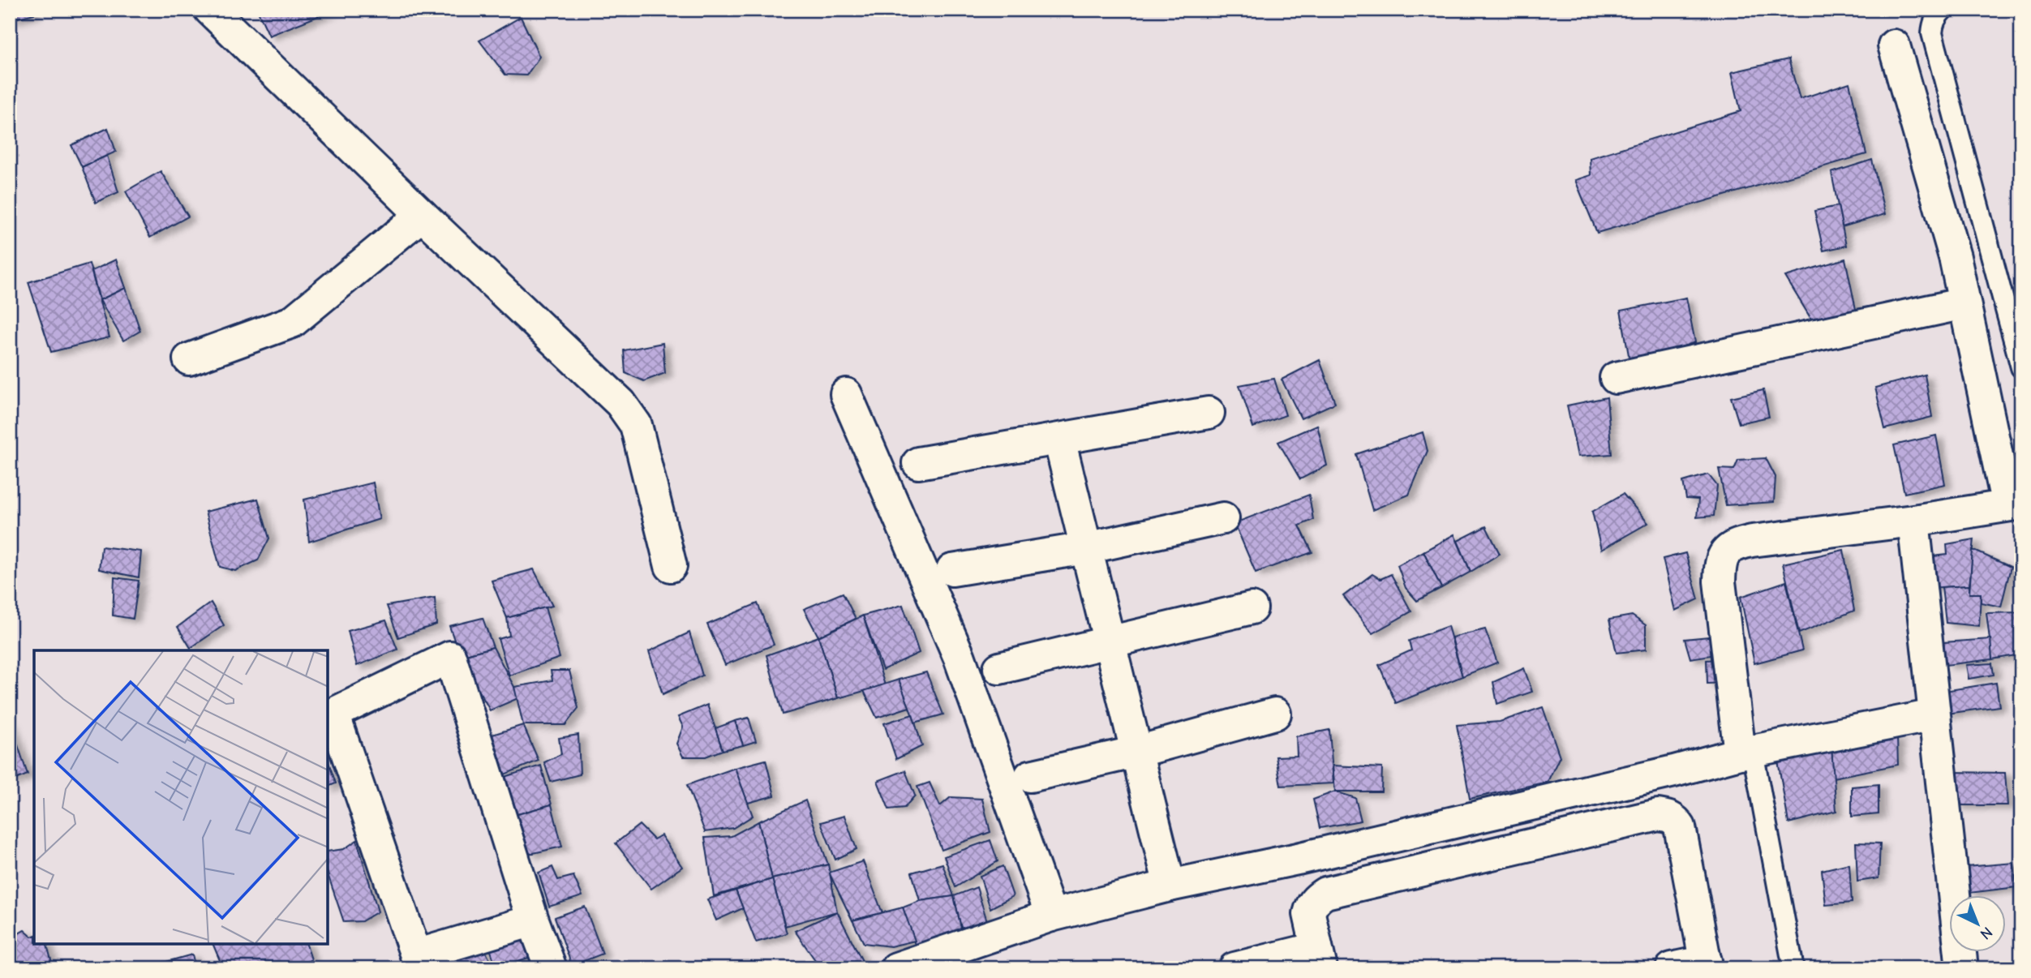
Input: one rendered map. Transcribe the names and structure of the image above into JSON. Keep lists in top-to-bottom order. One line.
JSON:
{"north":"bottom right"}
